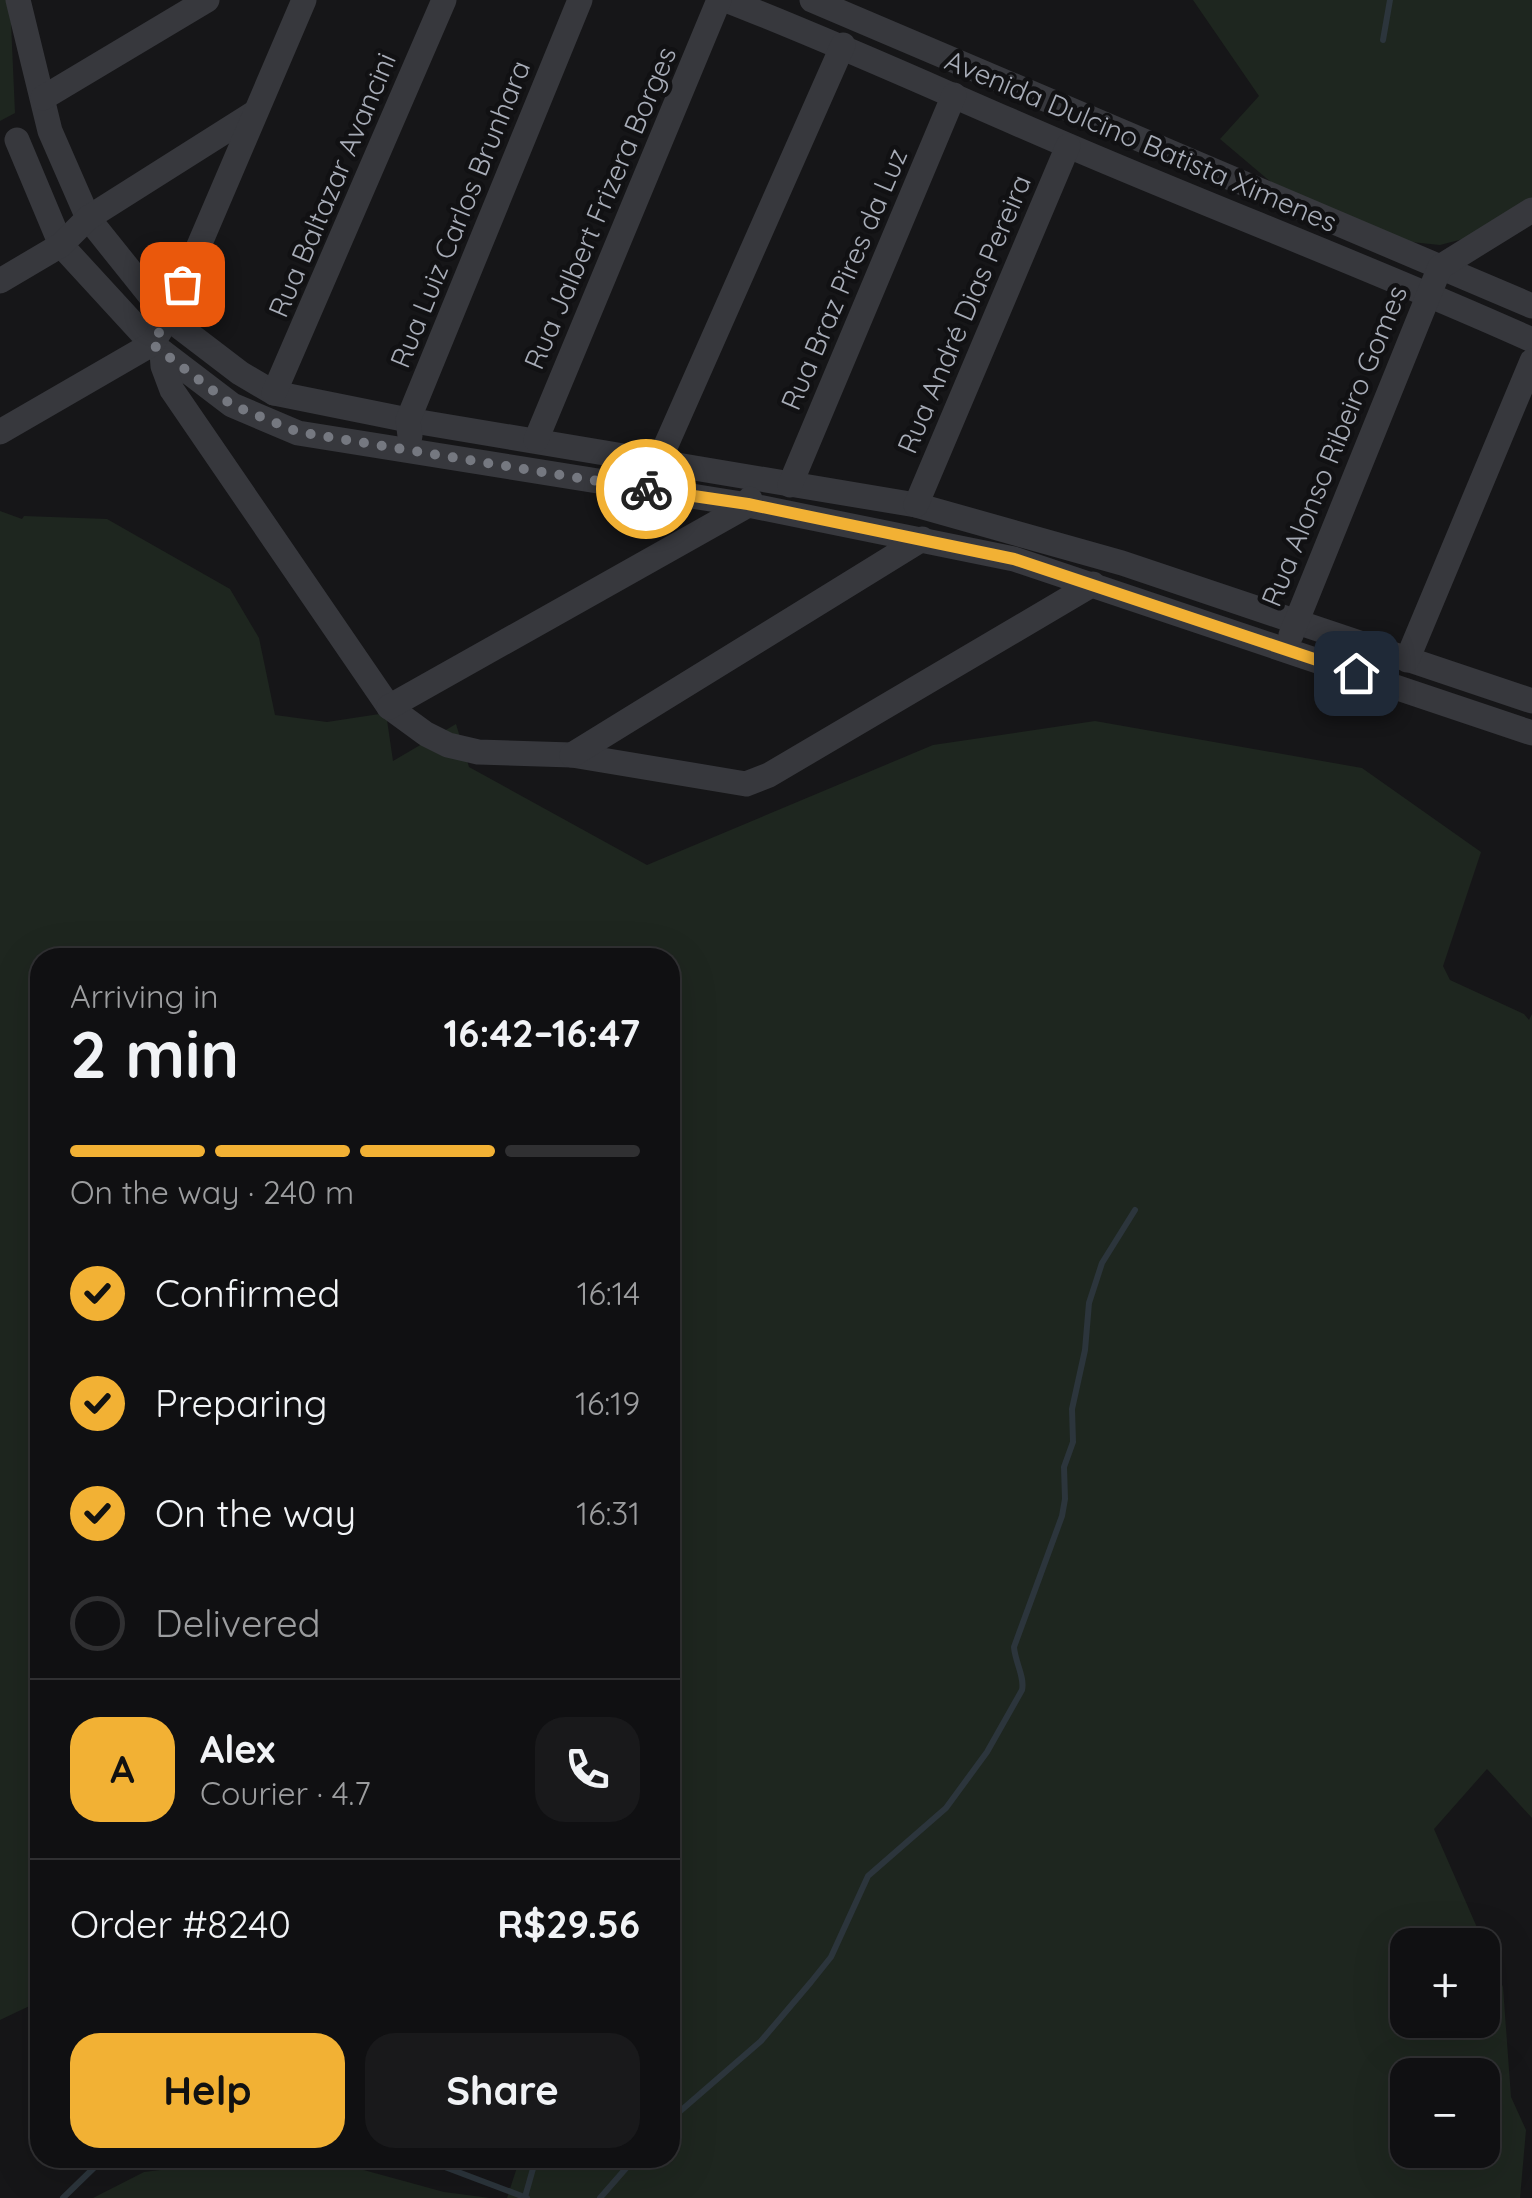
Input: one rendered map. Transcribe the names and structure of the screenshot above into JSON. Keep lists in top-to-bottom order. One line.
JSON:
{"streets":{"street":["Avenida Dulcino Batista Ximenes","Rua Baltazar Avancini","Rua Jalbert Frizera Borges","Rua Luiz Carlos Brunhara","Rua Braz Pires da Luz","Rua André Dias Pereira","Rua Alonso Ribeiro Gomes"]},"crossings":[["Avenida Dulcino Batista Ximenes","Rua Jalbert Frizera Borges"],["Avenida Dulcino Batista Ximenes","Rua Braz Pires da Luz"],["Avenida Dulcino Batista Ximenes","Rua André Dias Pereira"],["Avenida Dulcino Batista Ximenes","Rua Alonso Ribeiro Gomes"]],"page":{"heading":["2 min","Arriving in","16:42–16:47"],"panel":["Alex","Courier · 4.7","Order #8240","R$29.56"],"bar":"On the way · 240 m","list":[["Confirmed","16:14"],["Preparing","16:19"],["On the way","16:31"],"Delivered"],"round":"A","map_buttons":["+","−"],"buttons":["Help","Share"]}}
